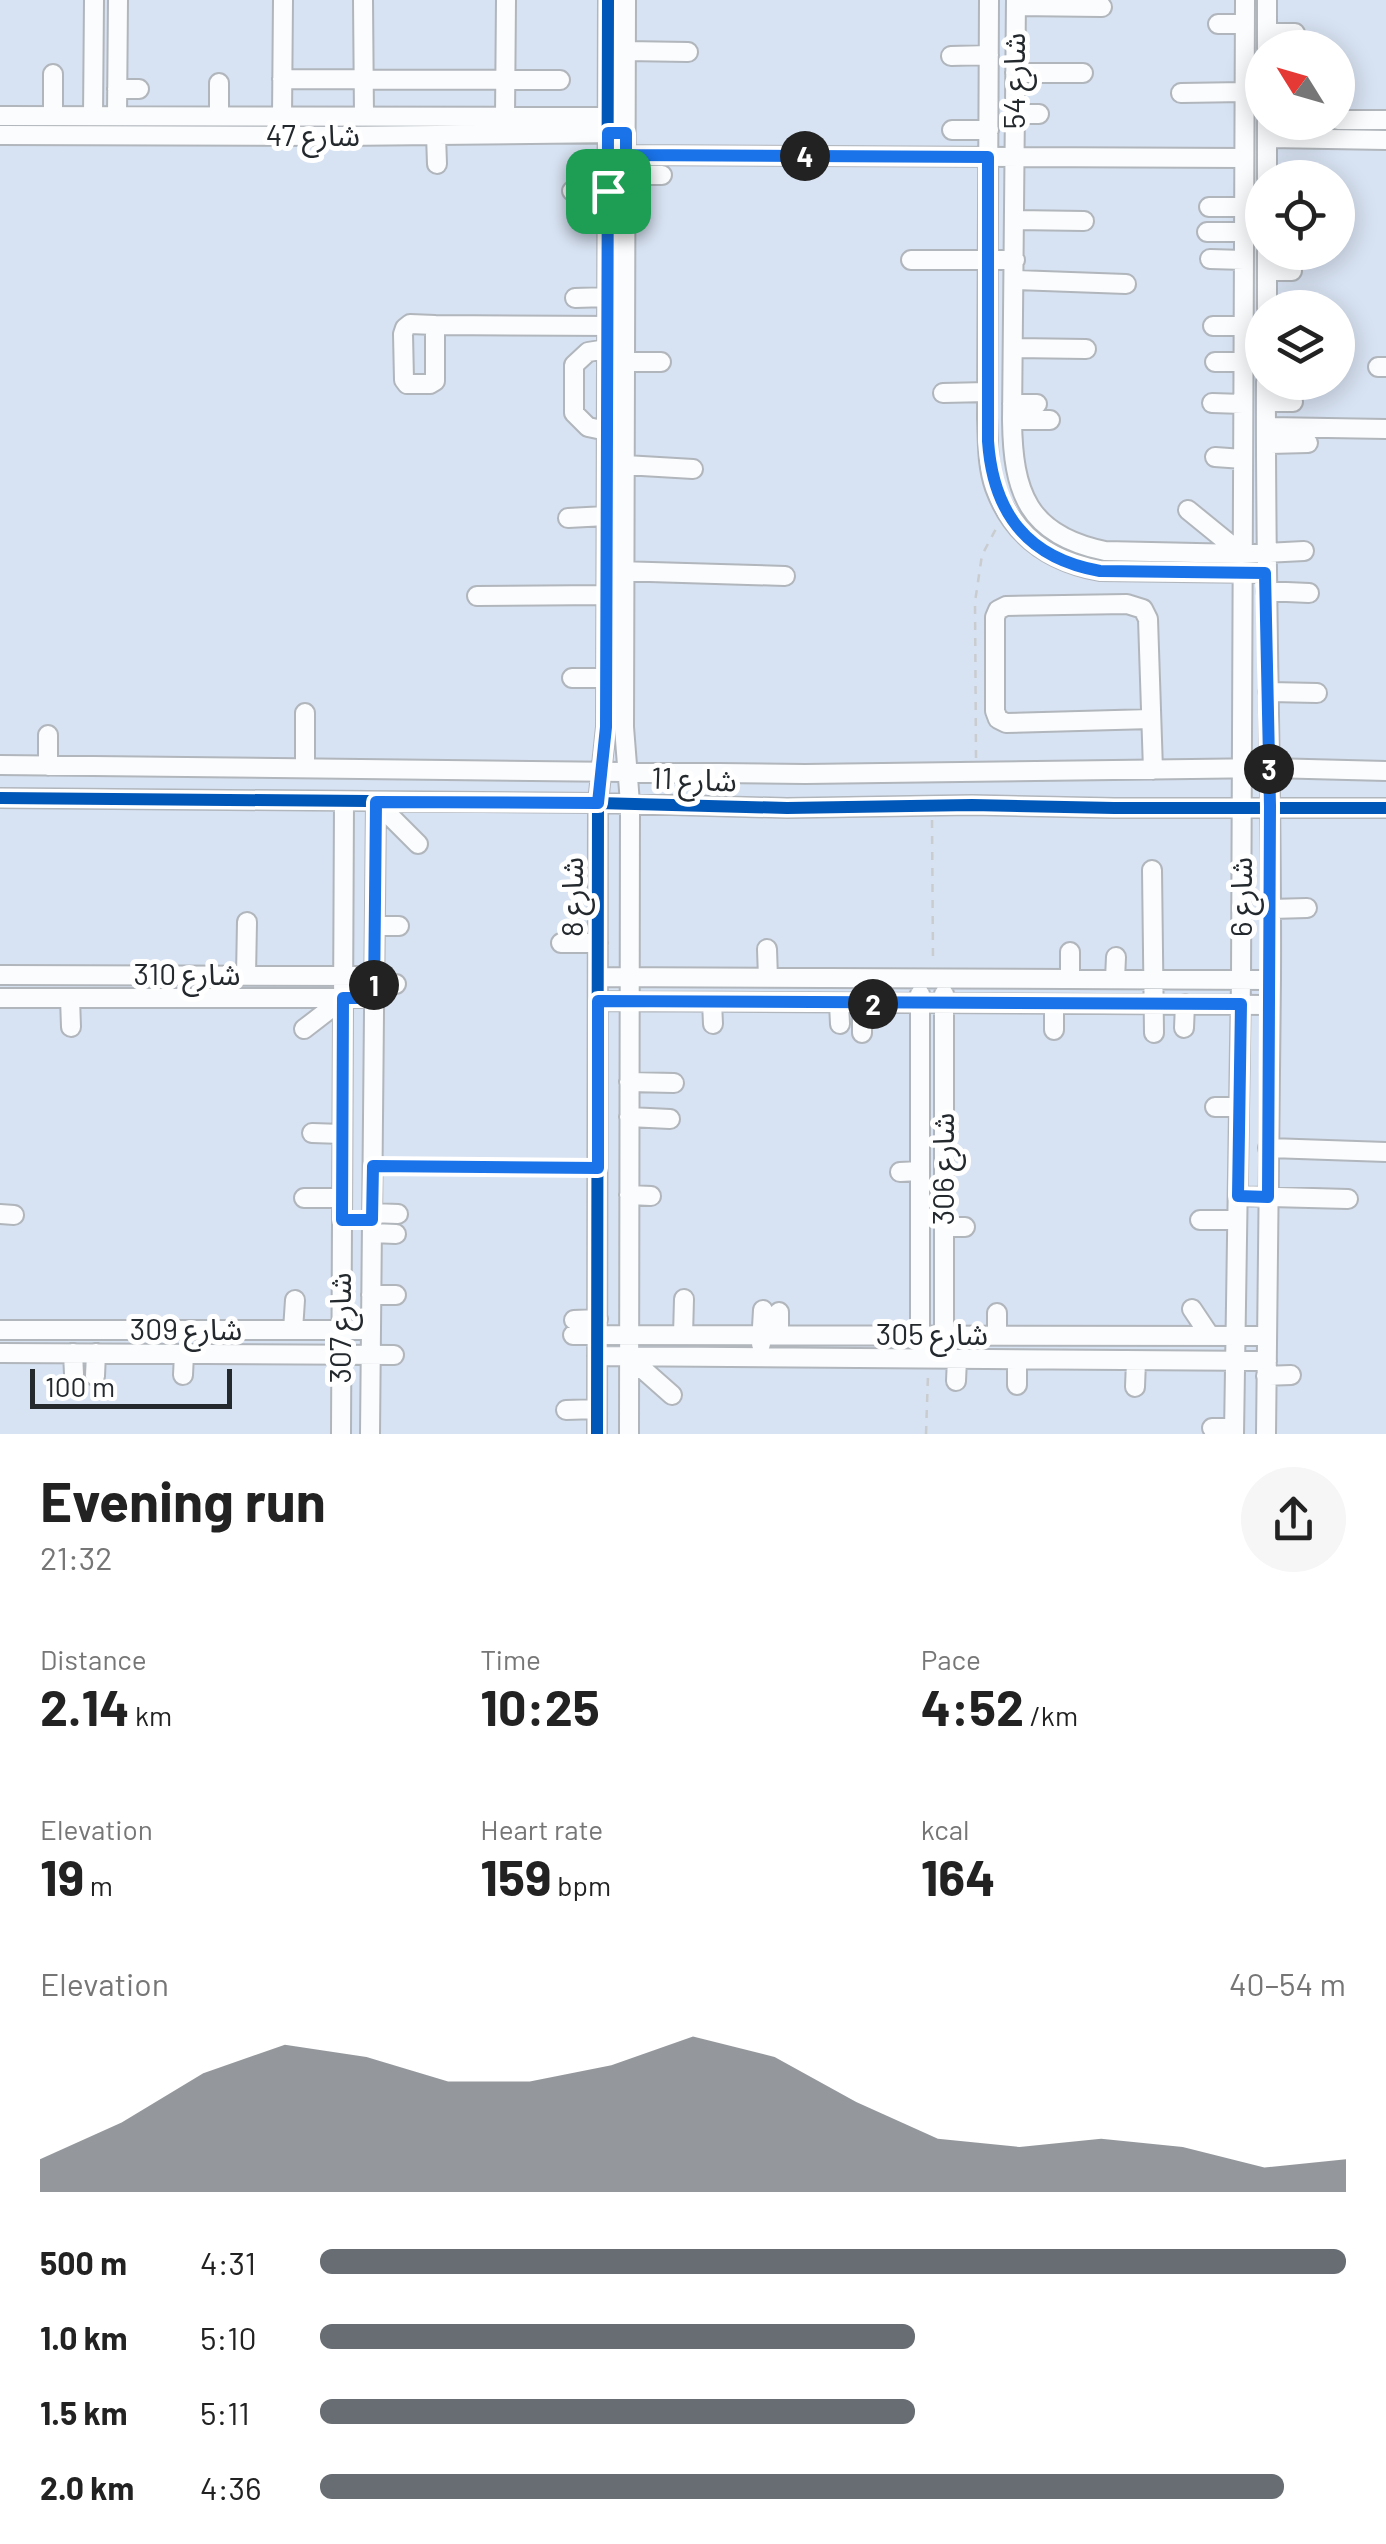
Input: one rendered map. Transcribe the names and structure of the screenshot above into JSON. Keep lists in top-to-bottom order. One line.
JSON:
{"streets":{"street":["شارع 54","شارع 47","شارع 11","شارع 8","شارع 6","شارع 310","شارع 306","شارع 307","شارع 309","شارع 305"]},"crossings":[["شارع 54","شارع 6"],["شارع 47","شارع 8"],["شارع 11","شارع 8"],["شارع 11","شارع 6"],["شارع 11","شارع 307"],["شارع 8","شارع 305"],["شارع 6","شارع 305"],["شارع 310","شارع 307"],["شارع 306","شارع 305"],["شارع 307","شارع 309"]],"scale_bar":"100 m","north":"top left","page":{"pins":["4","3","1","2"],"scale":"100 m","heading":["Evening run","21:32"],"stats":[["Distance","2.14 km"],["Time","10:25"],["Pace","4:52 /km"],["Elevation","19 m"],["Heart rate","159 bpm"],["kcal","164"]],"chart":["Elevation","40–54 m"],"list":[{"name":"500 m","note":"4:31"},{"name":"1.0 km","note":"5:10"},{"name":"1.5 km","note":"5:11"},{"name":"2.0 km","note":"4:36"}]}}
